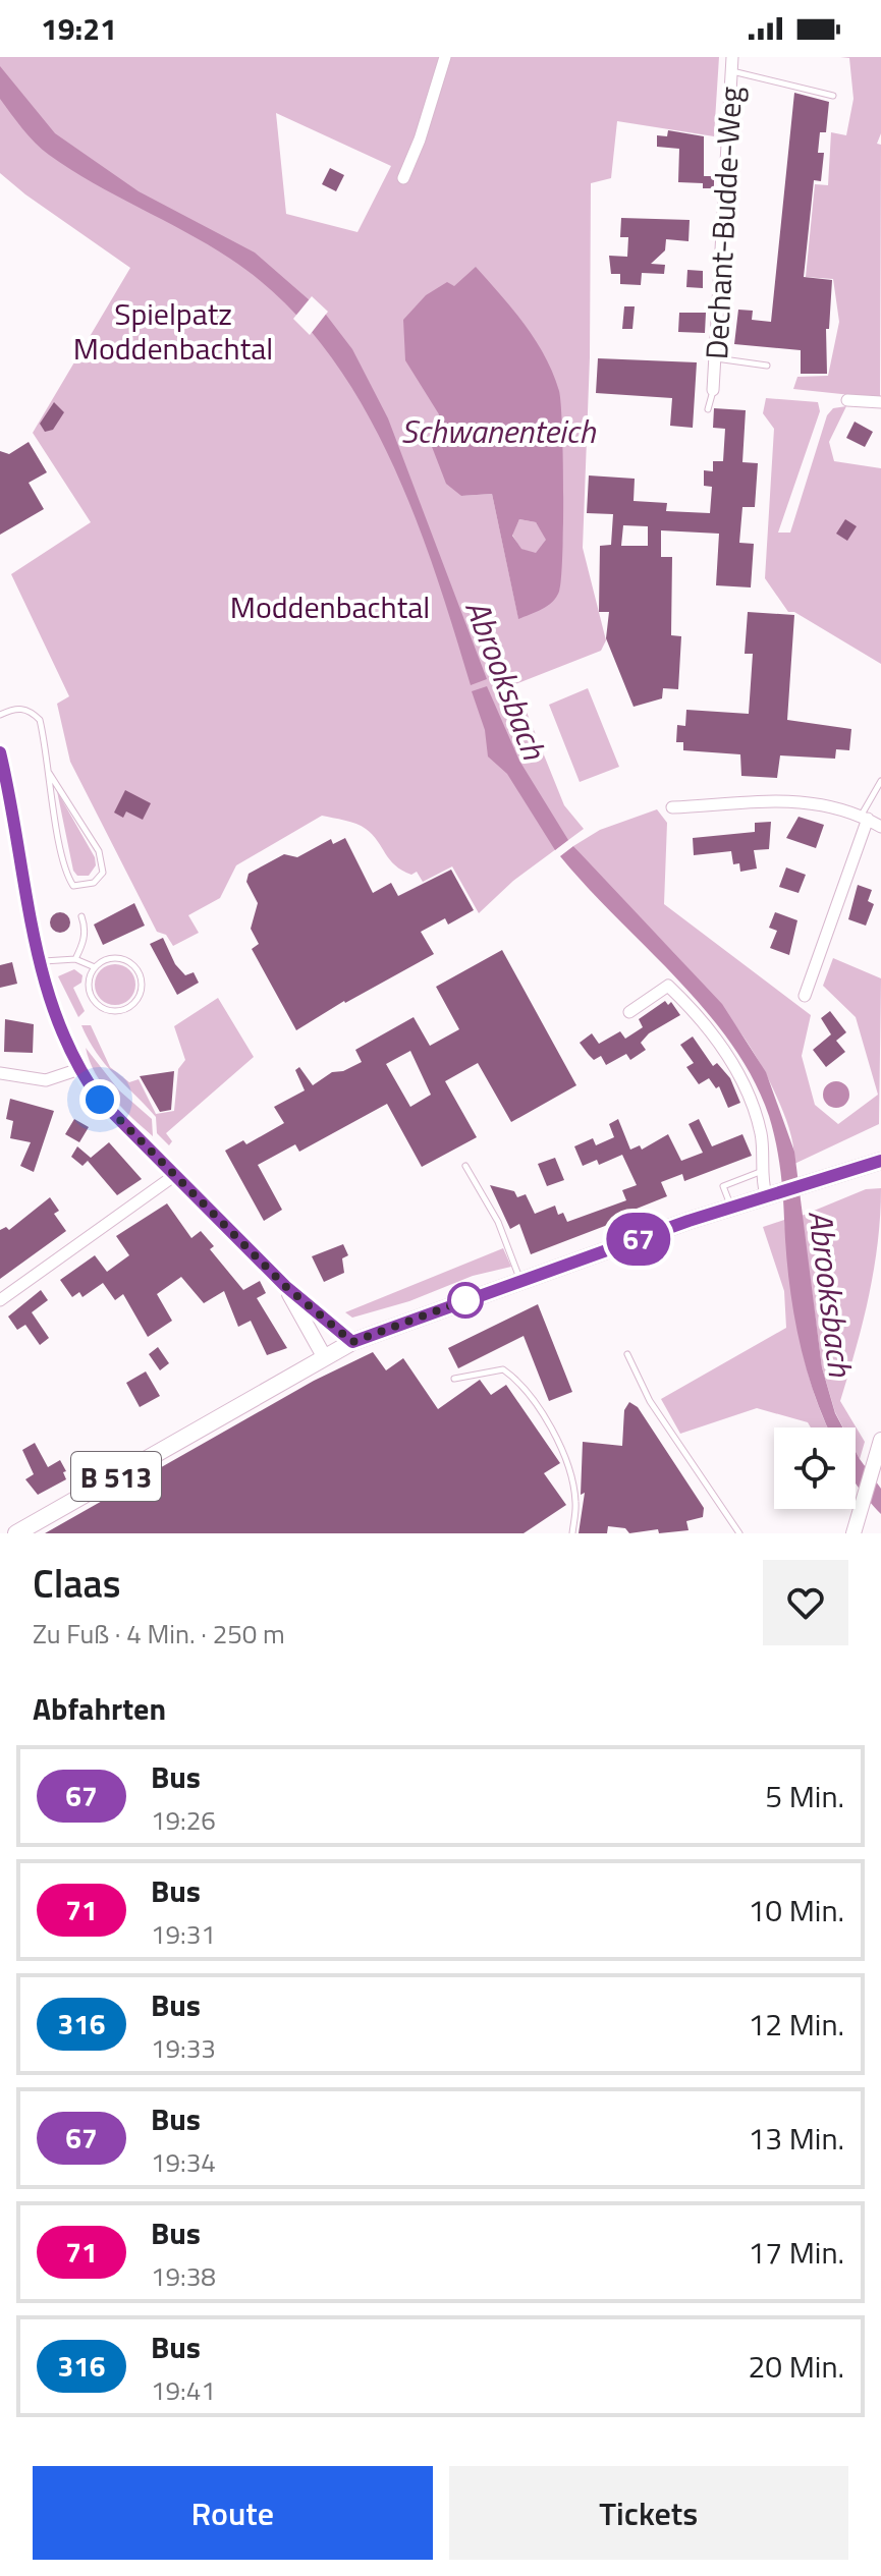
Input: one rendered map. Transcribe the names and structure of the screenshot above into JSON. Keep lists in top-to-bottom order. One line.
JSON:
{"streets":{"main road":["B 513"],"street":["Dechant-Budde-Weg"]},"water":["Schwanenteich","Abrooksbach"],"parks":["Spielpatz Moddenbachtal","Moddenbachtal"],"lines":["bus line 67"],"page":{"status":"19:21","on_map":"67","heading":[["Claas","Zu Fuß · 4 Min. · 250 m"],"Abfahrten"],"list":[{"mark":"67","name":"Bus","note":"19:26","value":"5 Min."},{"mark":"71","name":"Bus","note":"19:31","value":"10 Min."},{"mark":"316","name":"Bus","note":"19:33","value":"12 Min."},{"mark":"67","name":"Bus","note":"19:34","value":"13 Min."},{"mark":"71","name":"Bus","note":"19:38","value":"17 Min."},{"mark":"316","name":"Bus","note":"19:41","value":"20 Min."}],"buttons":["Route","Tickets"]}}
